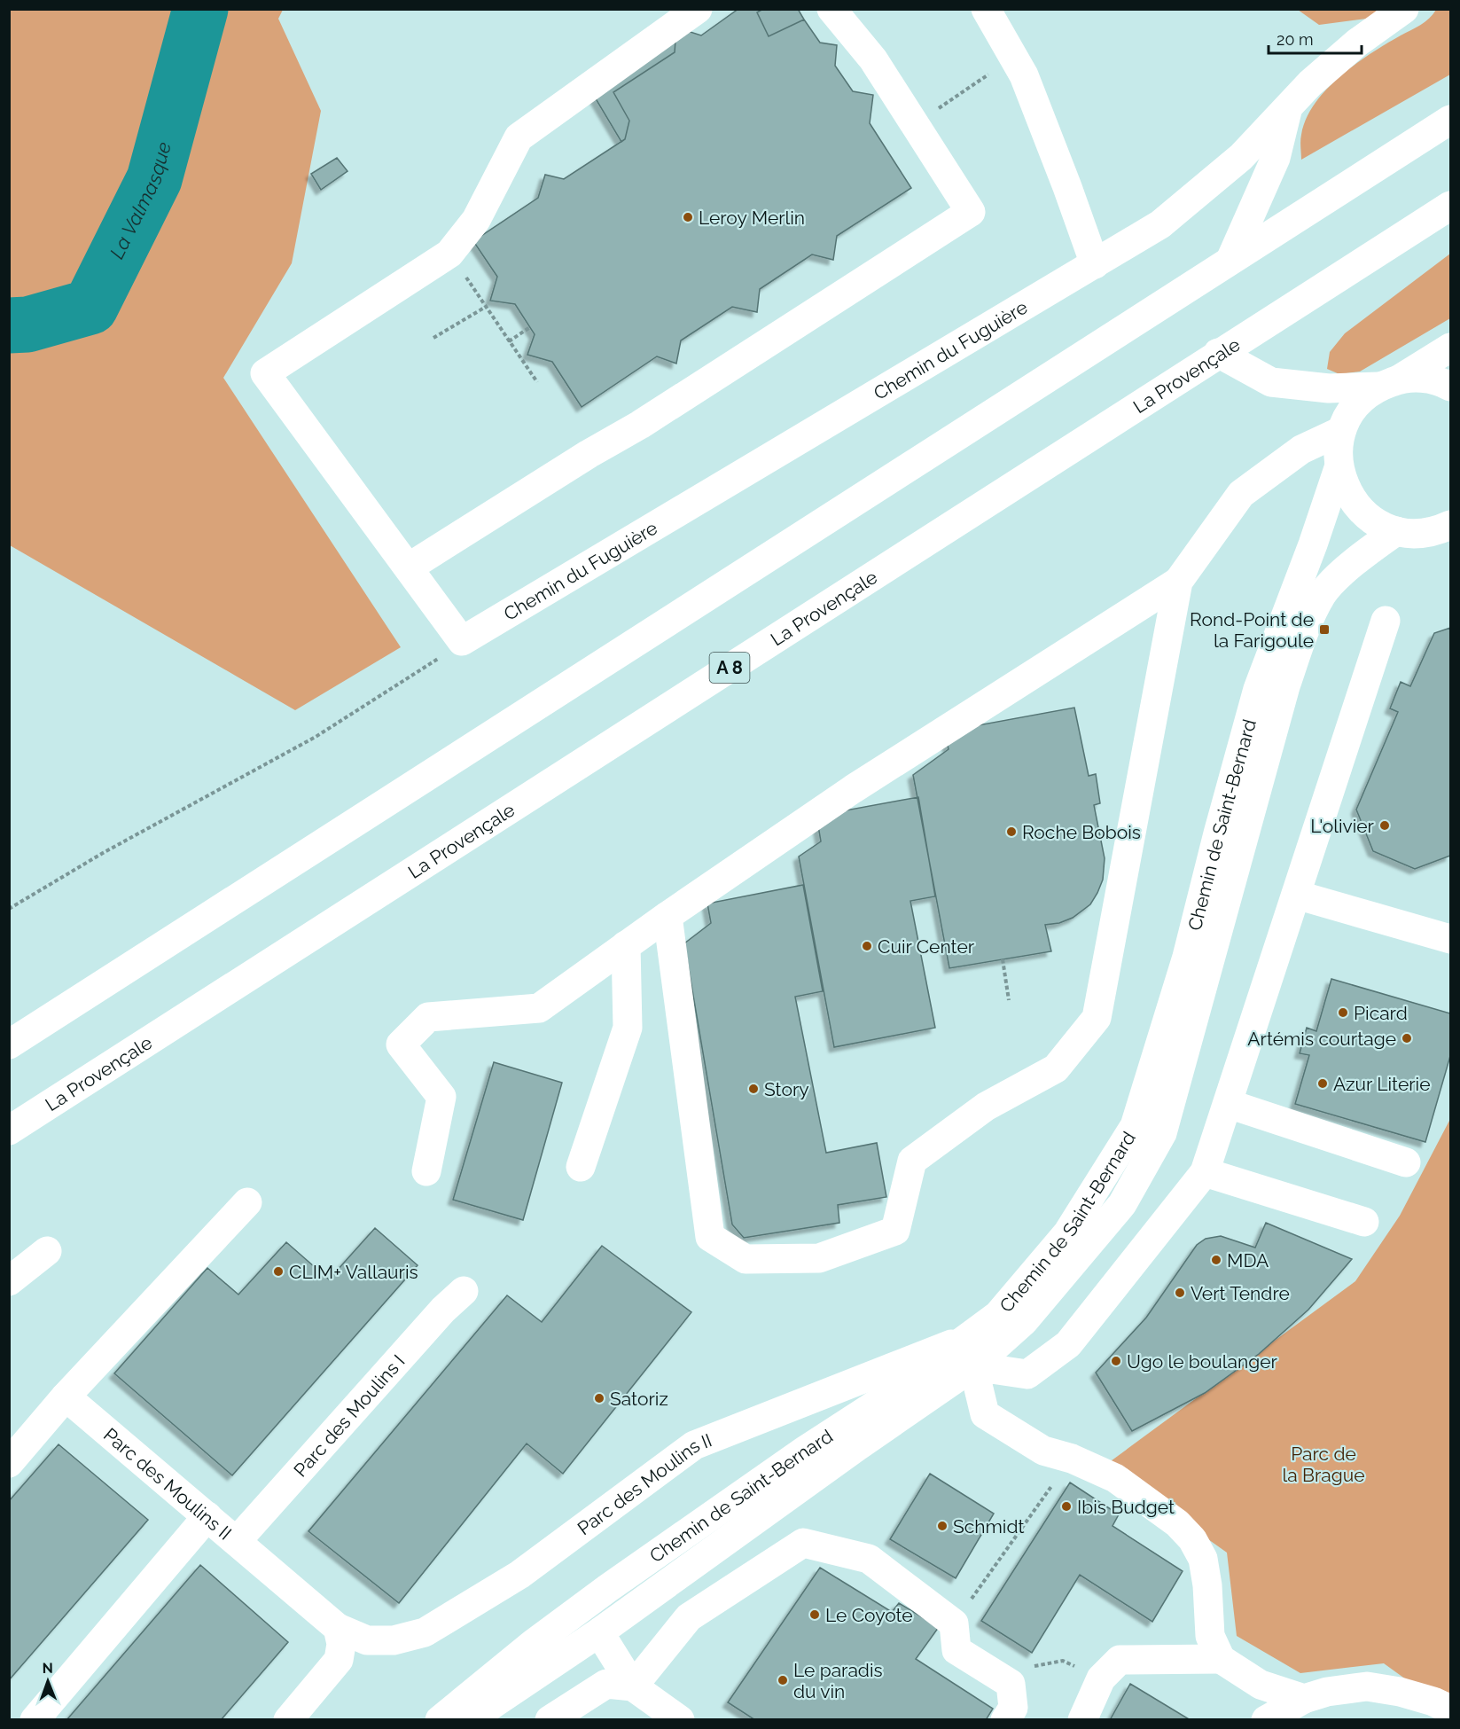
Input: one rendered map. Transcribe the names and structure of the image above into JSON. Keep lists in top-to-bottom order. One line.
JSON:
{"streets":{"main road":["Chemin du Fuguière","La Provençale","A 8","Chemin de Saint-Bernard","Parc des Moulins I","Parc des Moulins II"]},"crossings":[["Chemin de Saint-Bernard","Parc des Moulins II"],["Parc des Moulins I","Parc des Moulins II"]],"water":["La Valmasque"],"parks":["Parc de la Brague"],"places":{"other":["Leroy Merlin","L'olivier","Roche Bobois","Cuir Center","Picard","Artémis courtage","Azur Literie","Story","MDA","CLIM+ Vallauris","Vert Tendre","Ugo le boulanger","Satoriz","Ibis Budget","Schmidt","Le Coyote","Le paradis du vin"],"transit":["Rond-Point de la Farigoule"]},"scale_bar":"20 m","north":"top"}
